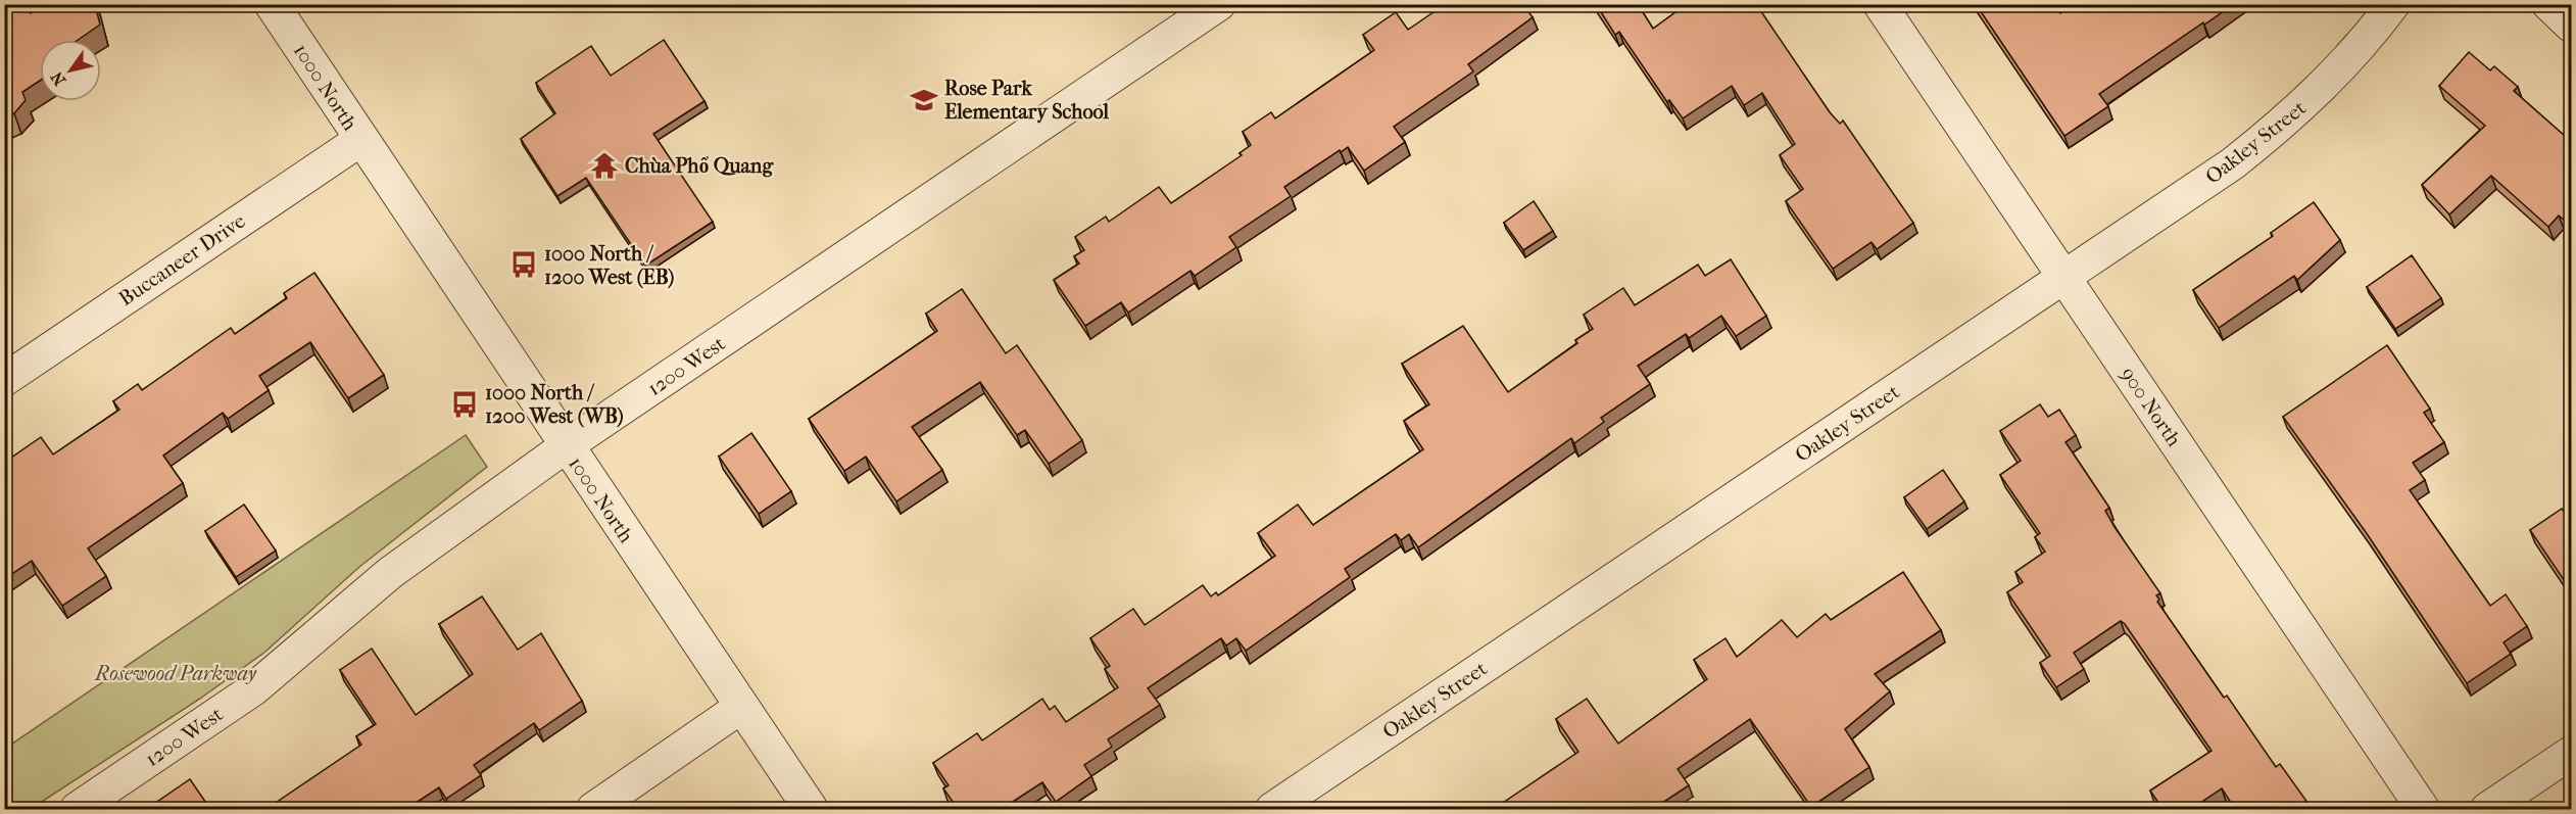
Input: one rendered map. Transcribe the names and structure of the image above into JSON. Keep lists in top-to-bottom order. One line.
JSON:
{"streets":{"street":["1000 North","Oakley Street","Buccaneer Drive","1200 West","900 North"]},"crossings":[["1000 North","Buccaneer Drive"],["1000 North","1200 West"],["Oakley Street","900 North"]],"parks":["Rosewood Parkway"],"places":{"school or university":["Rose Park Elementary School"],"temple":["Chùa Phổ Quang"],"bus stop":["1000 North / 1200 West (EB)","1000 North / 1200 West (WB)"]},"north":"bottom left"}
